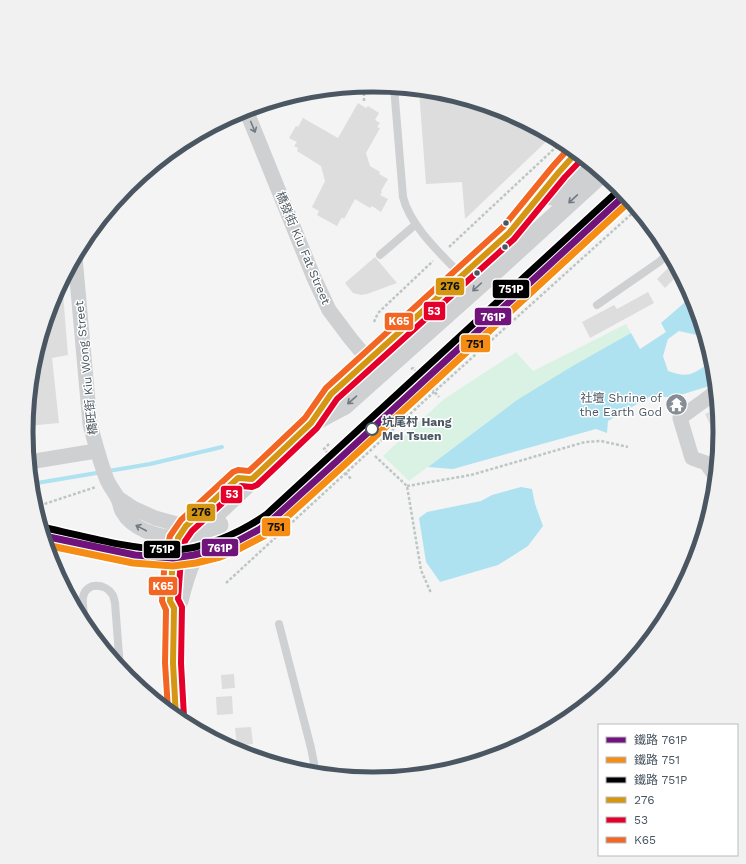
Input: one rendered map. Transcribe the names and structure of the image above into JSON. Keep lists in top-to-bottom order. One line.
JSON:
{"streets":{"street":["橋發街 Kiu Fat Street","橋旺街 Kiu Wong Street"]},"one_way":["橋發街 Kiu Fat Street"],"places":{"temple":["社壇 Shrine of the Earth God"],"other":["坑尾村 Hang Mei Tsuen"]},"lines":["transit line K65","transit line 276","transit line 53","rail line 751P","rail line 761P","rail line 751"],"legend":["鐵路 761P","鐵路 751","鐵路 751P","276","53","K65"]}
